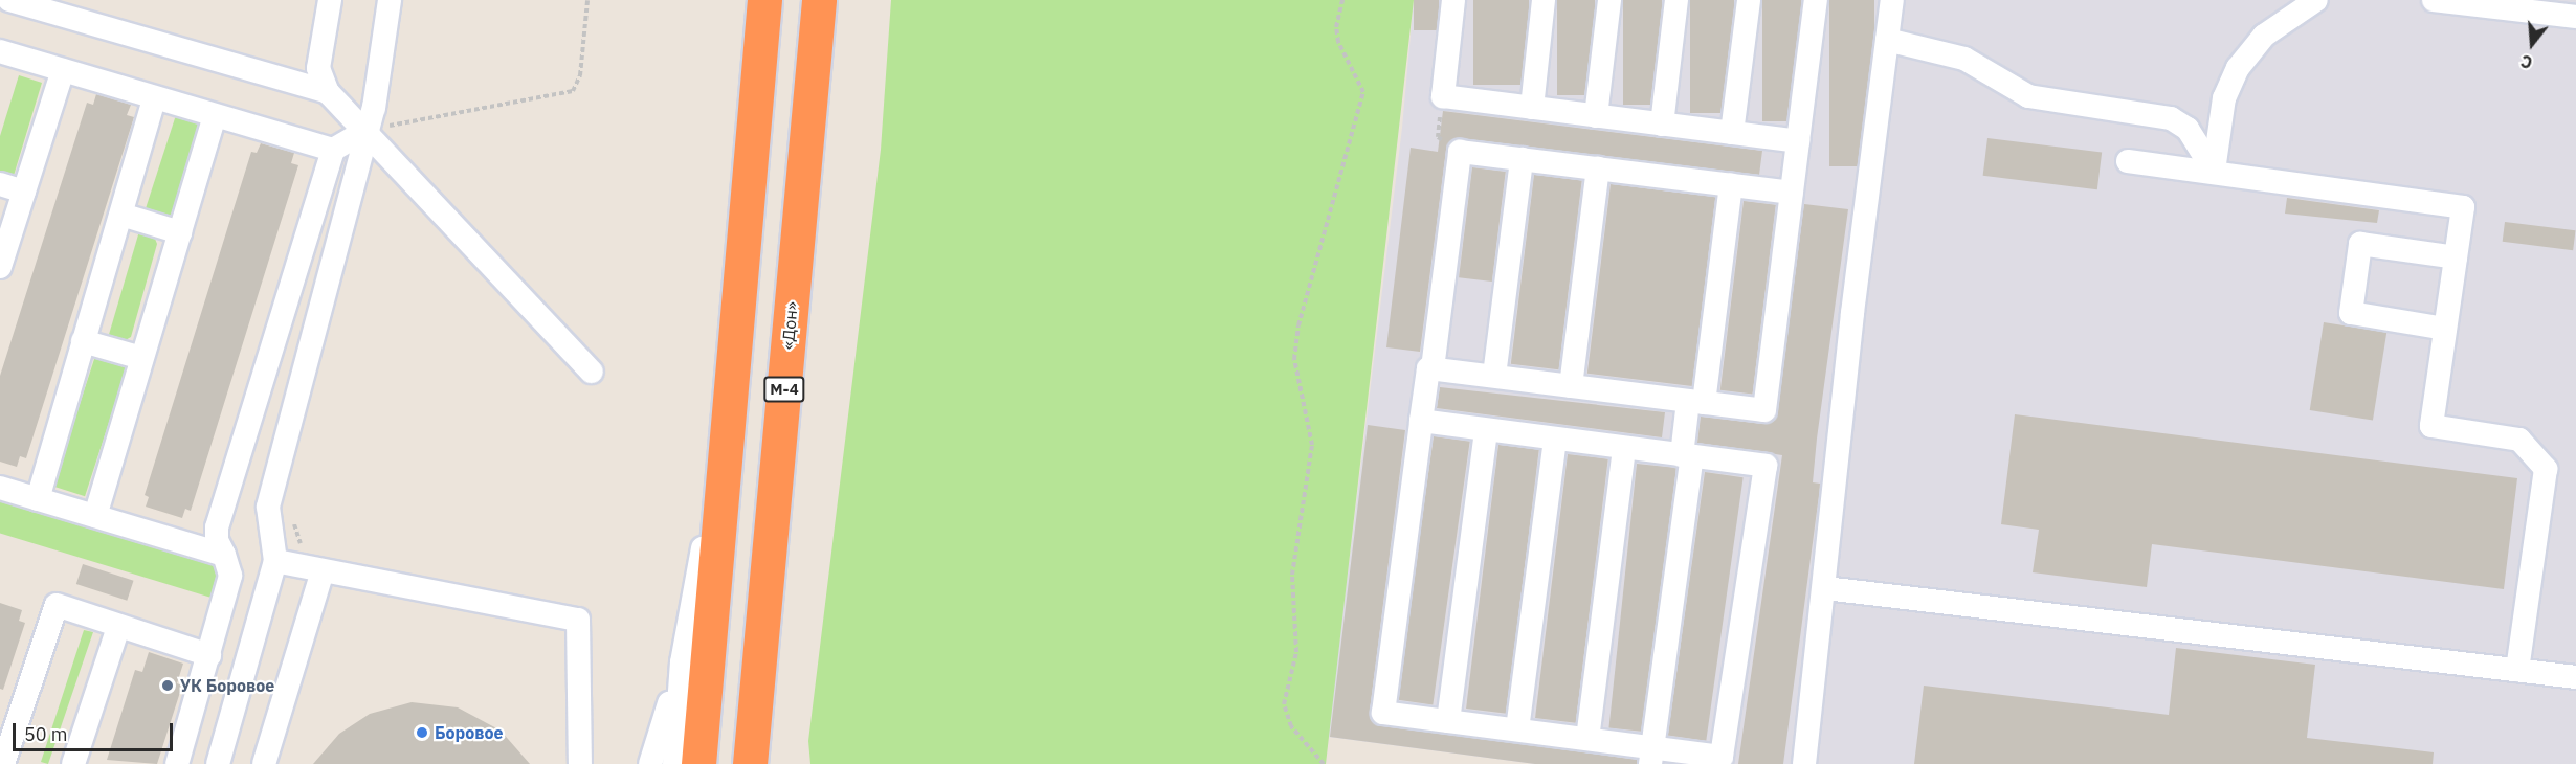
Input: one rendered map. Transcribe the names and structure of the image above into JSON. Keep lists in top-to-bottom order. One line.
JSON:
{"streets":{"highway":["«Дон»","М-4"]},"places":["УК Боровое","Боровое"],"scale_bar":"50 m","north":"bottom"}
